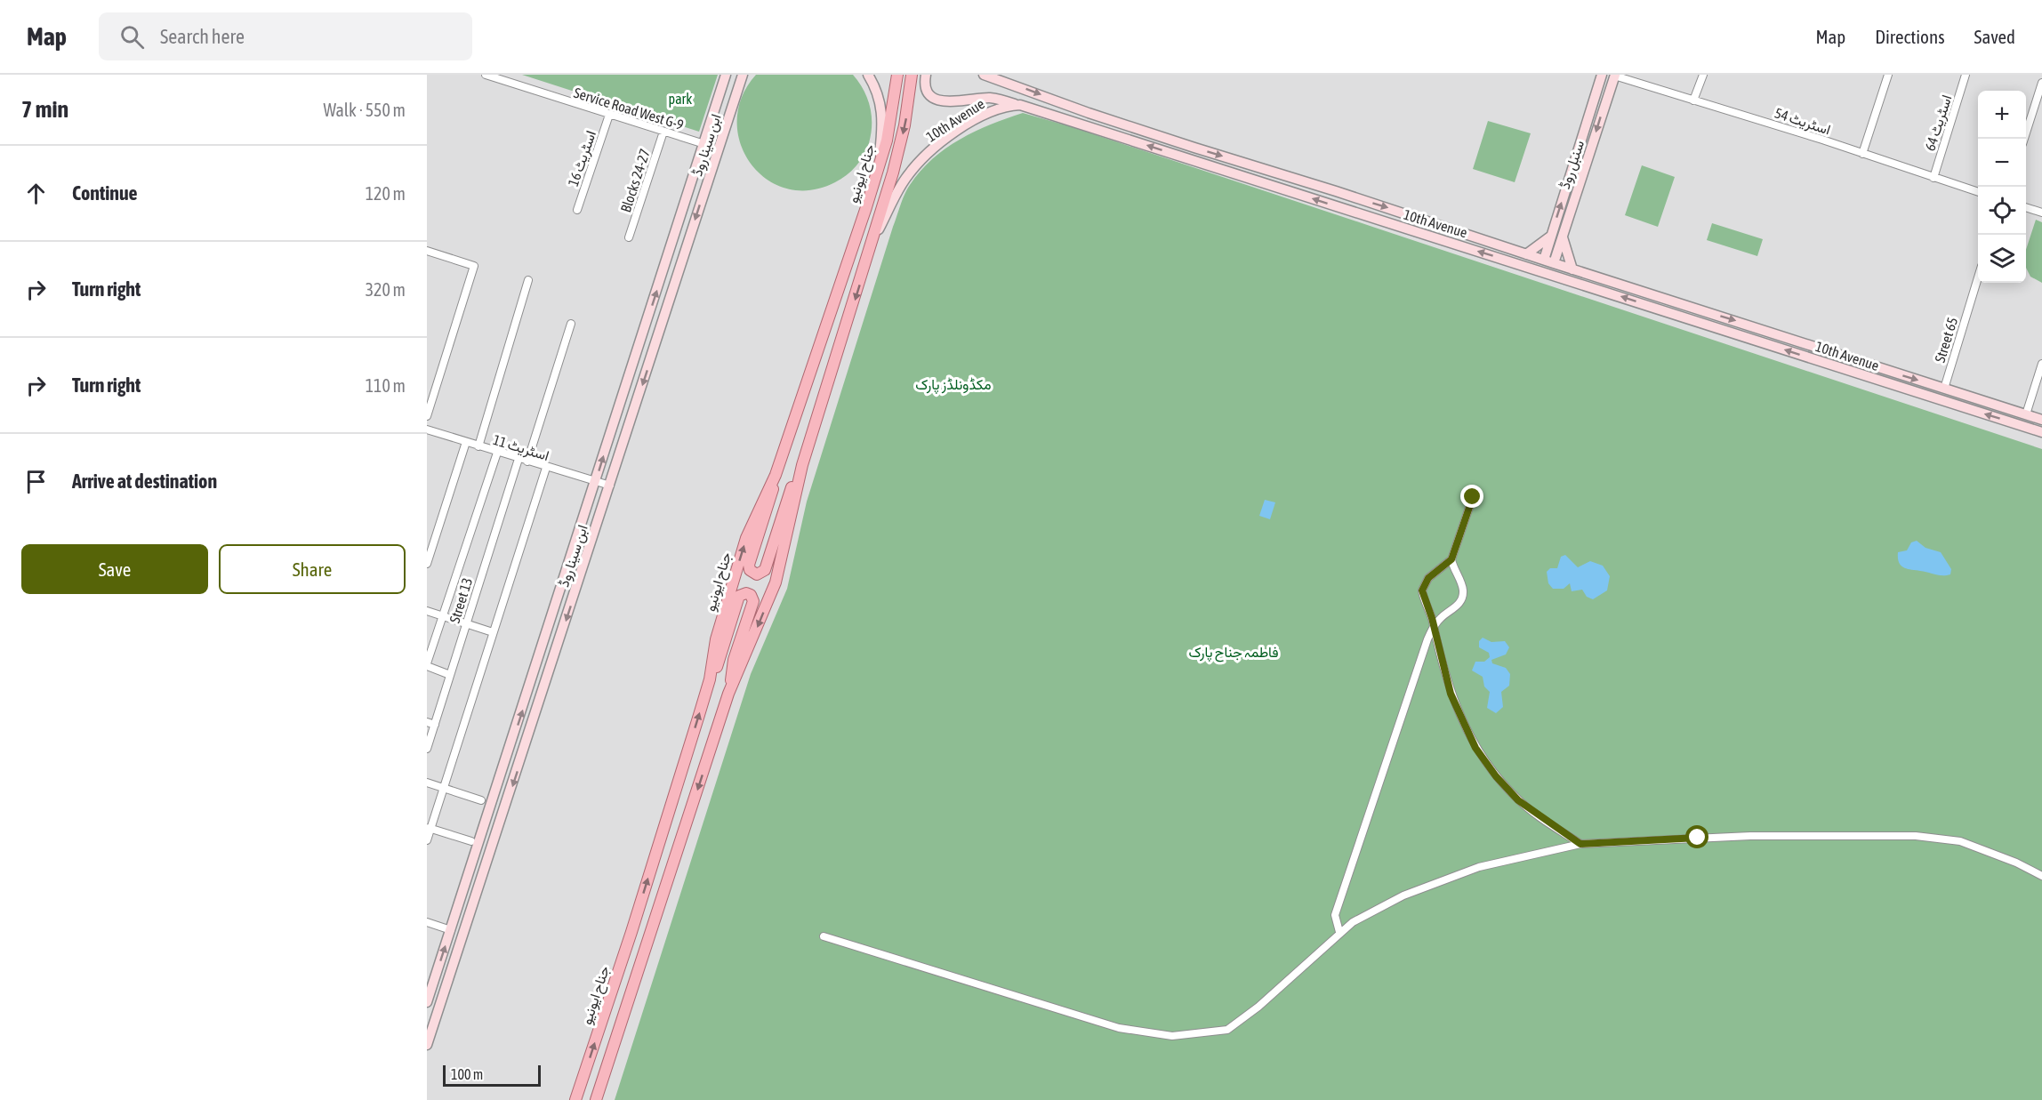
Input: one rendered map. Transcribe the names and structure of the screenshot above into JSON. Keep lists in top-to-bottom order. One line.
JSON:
{"streets":{"main road":["10th Avenue","ابن سینا روڈ","سنبل روڈ","جناح ایونیو"],"street":["Service Road West G-9","اسٹریٹ 54","اسٹریٹ 64","اسٹریٹ 16","Blocks 24-27","Street 65","اسٹریٹ 11","Street 13"]},"crossings":[["Service Road West G-9","ابن سینا روڈ"],["Service Road West G-9","اسٹریٹ 16"],["Service Road West G-9","Blocks 24-27"],["10th Avenue","سنبل روڈ"],["10th Avenue","جناح ایونیو"],["10th Avenue","Street 65"],["اسٹریٹ 54","اسٹریٹ 64"],["اسٹریٹ 54","سنبل روڈ"],["ابن سینا روڈ","اسٹریٹ 11"],["اسٹریٹ 11","Street 13"]],"parks":["park","مکڈونلڈز پارک","فاطمہ جناح پارک"],"scale_bar":"100 m","page":{"header":"Map","search":"Search here","nav":["Map","Directions","Saved"],"heading":["7 min","Walk · 550 m"],"map_buttons":["+","−"],"list":[["Continue","120 m"],["Turn right","320 m"],["Turn right","110 m"],"Arrive at destination"],"buttons":["Save","Share"],"scale":"100 m"}}
